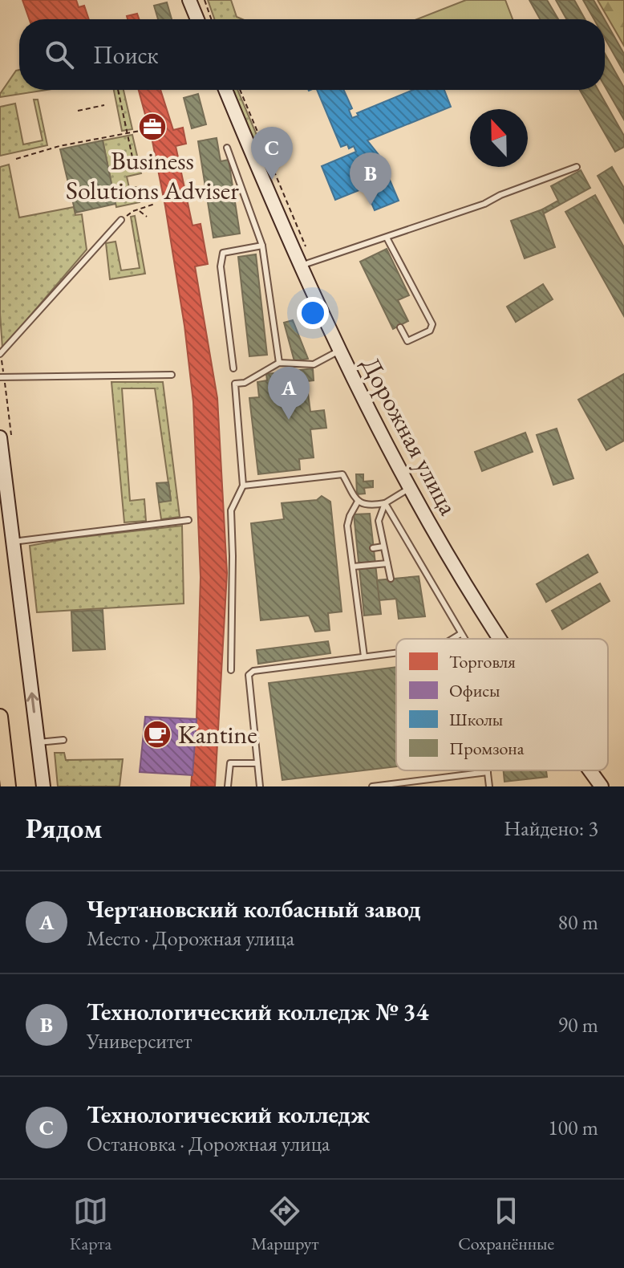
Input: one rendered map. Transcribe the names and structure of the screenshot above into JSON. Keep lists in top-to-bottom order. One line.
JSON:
{"streets":{"main road":["Дорожная улица"]},"places":{"office":["Business Solutions Adviser"],"cafe":["Kantine"]},"legend":["Торговля","Офисы","Школы","Промзона"],"north":"top","page":{"search":"Поиск","pins":["C","B","A"],"heading":["Рядом","Найдено: 3"],"list":[{"mark":"A","name":"Чертановский колбасный завод","note":"Место · Дорожная улица","value":"80 m"},{"mark":"B","name":"Технологический колледж № 34","note":"Университет","value":"90 m"},{"mark":"C","name":"Технологический колледж","note":"Остановка · Дорожная улица","value":"100 m"}],"nav":["Карта","Маршрут","Сохранённые"]}}
